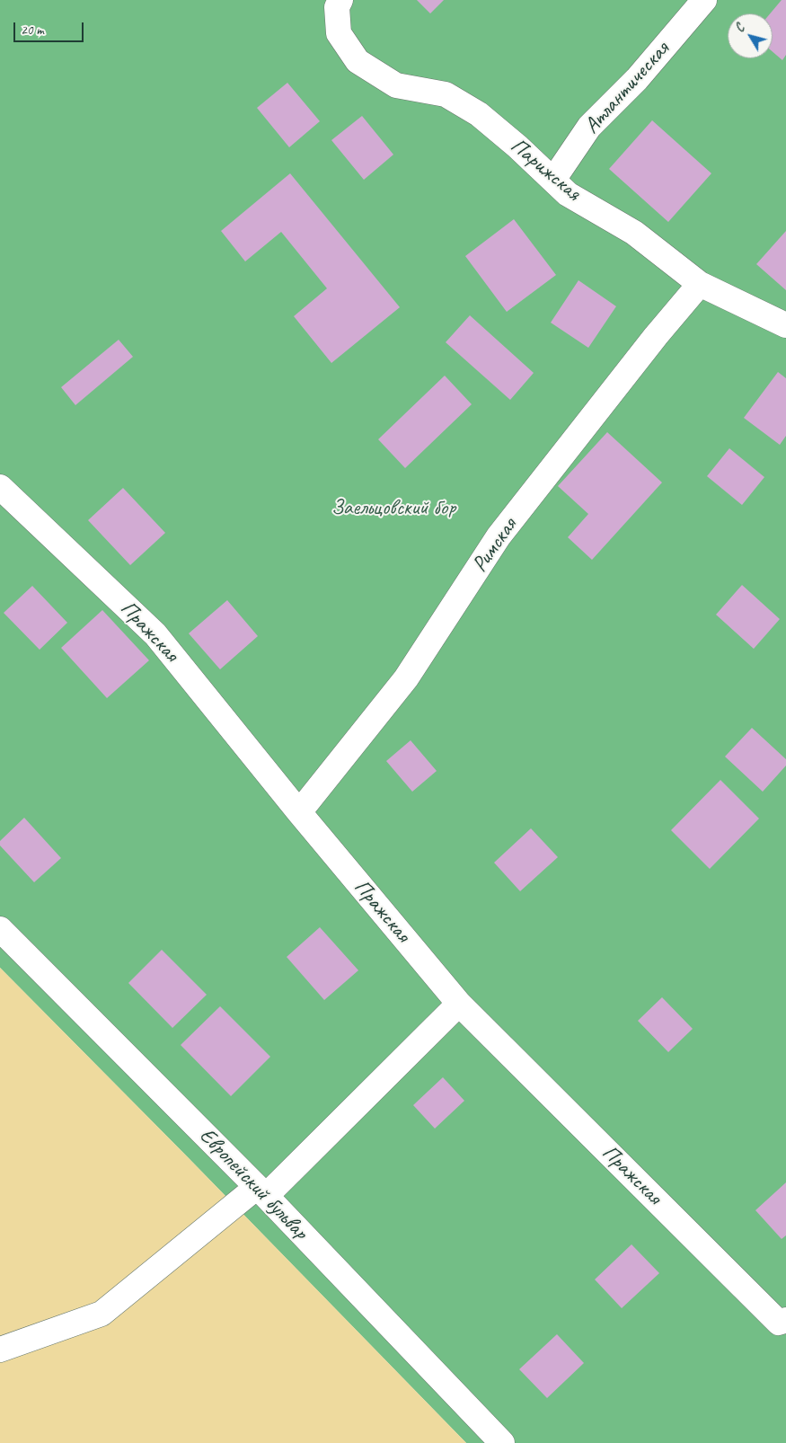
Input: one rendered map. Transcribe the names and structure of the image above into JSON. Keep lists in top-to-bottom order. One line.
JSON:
{"streets":{"street":["Атлантическая","Парижская","Римская","Пражская","Европейский бульвар"]},"crossings":[["Атлантическая","Парижская"],["Парижская","Римская"],["Римская","Пражская"]],"parks":["Заельцовский бор"],"scale_bar":"20 m","north":"top left"}
